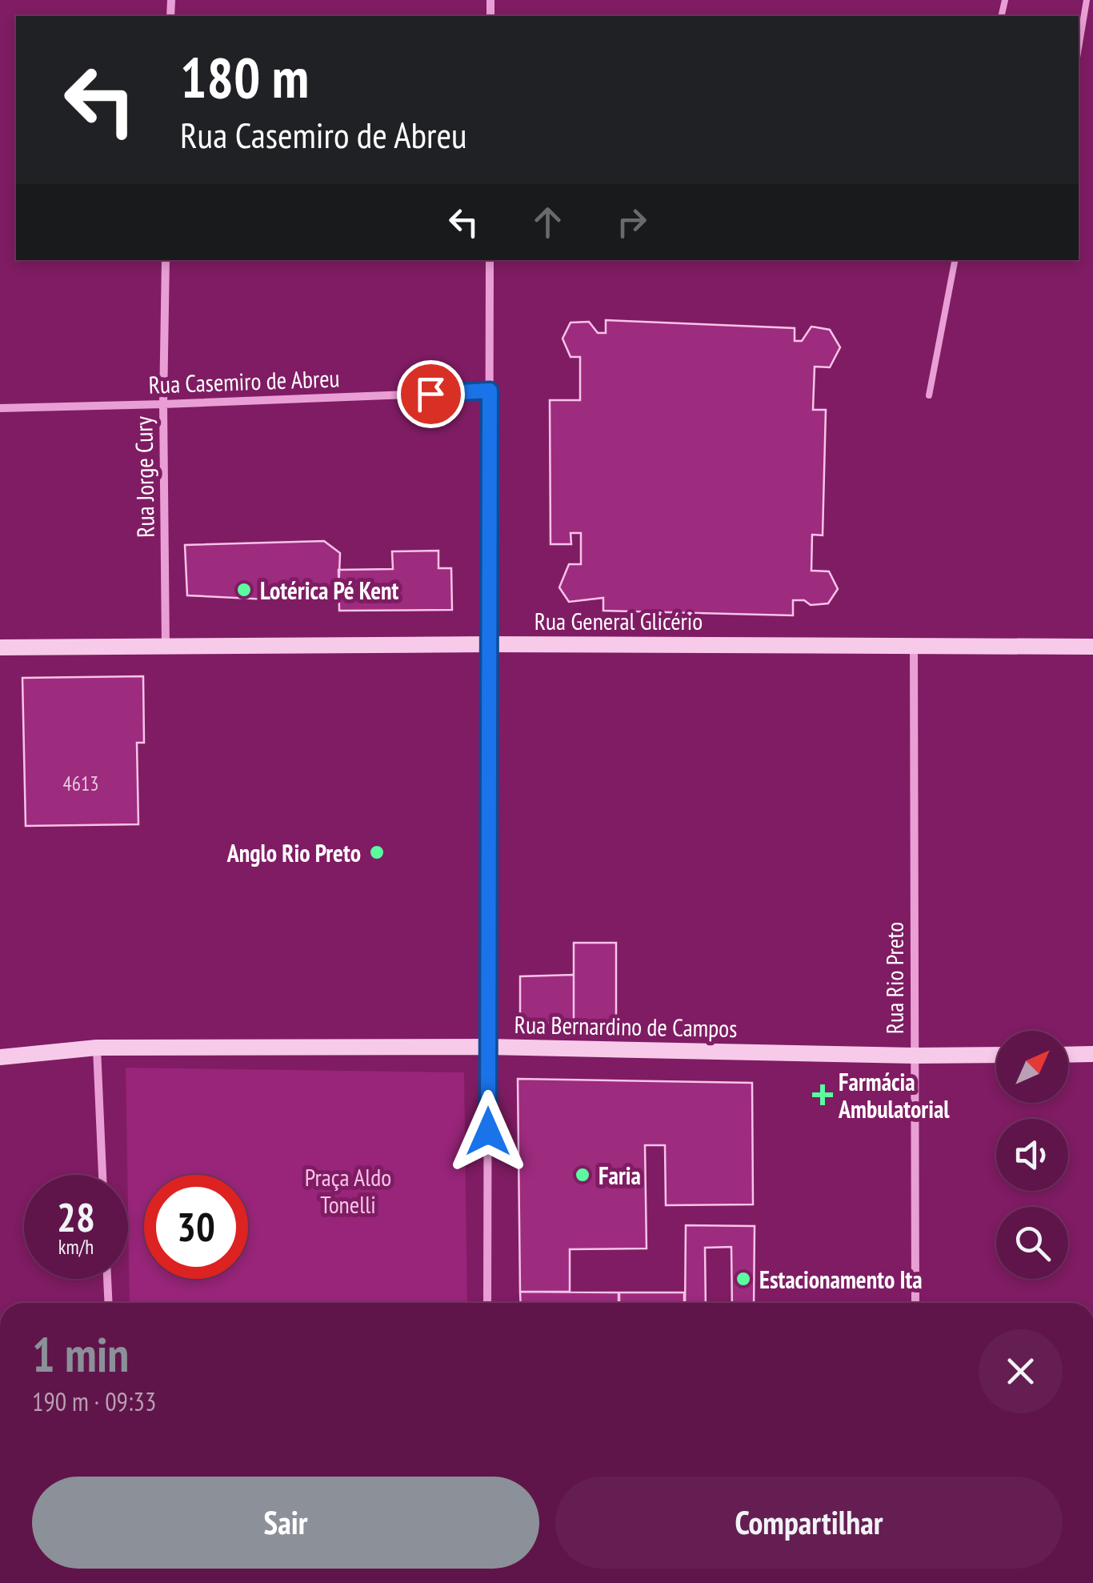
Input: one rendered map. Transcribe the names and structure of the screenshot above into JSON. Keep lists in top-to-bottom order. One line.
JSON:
{"streets":{"street":["Rua Casemiro de Abreu","Rua Jorge Cury","Rua General Glicério","Rua Rio Preto","Rua Bernardino de Campos"]},"crossings":[["Rua Casemiro de Abreu","Rua Jorge Cury"],["Rua Jorge Cury","Rua General Glicério"],["Rua General Glicério","Rua Rio Preto"],["Rua Rio Preto","Rua Bernardino de Campos"]],"parks":["Praça Aldo Tonelli"],"places":{"other":["Lotérica Pé Kent","Anglo Rio Preto","Faria","Estacionamento Ita"],"health":["Farmácia Ambulatorial"]},"house_numbers":["4613"],"north":"top right","page":{"turn":["180 m","Rua Casemiro de Abreu"],"speed":"28 km/h","limit":"30","heading":["1 min","190 m · 09:33"],"buttons":["Sair","Compartilhar"]}}
